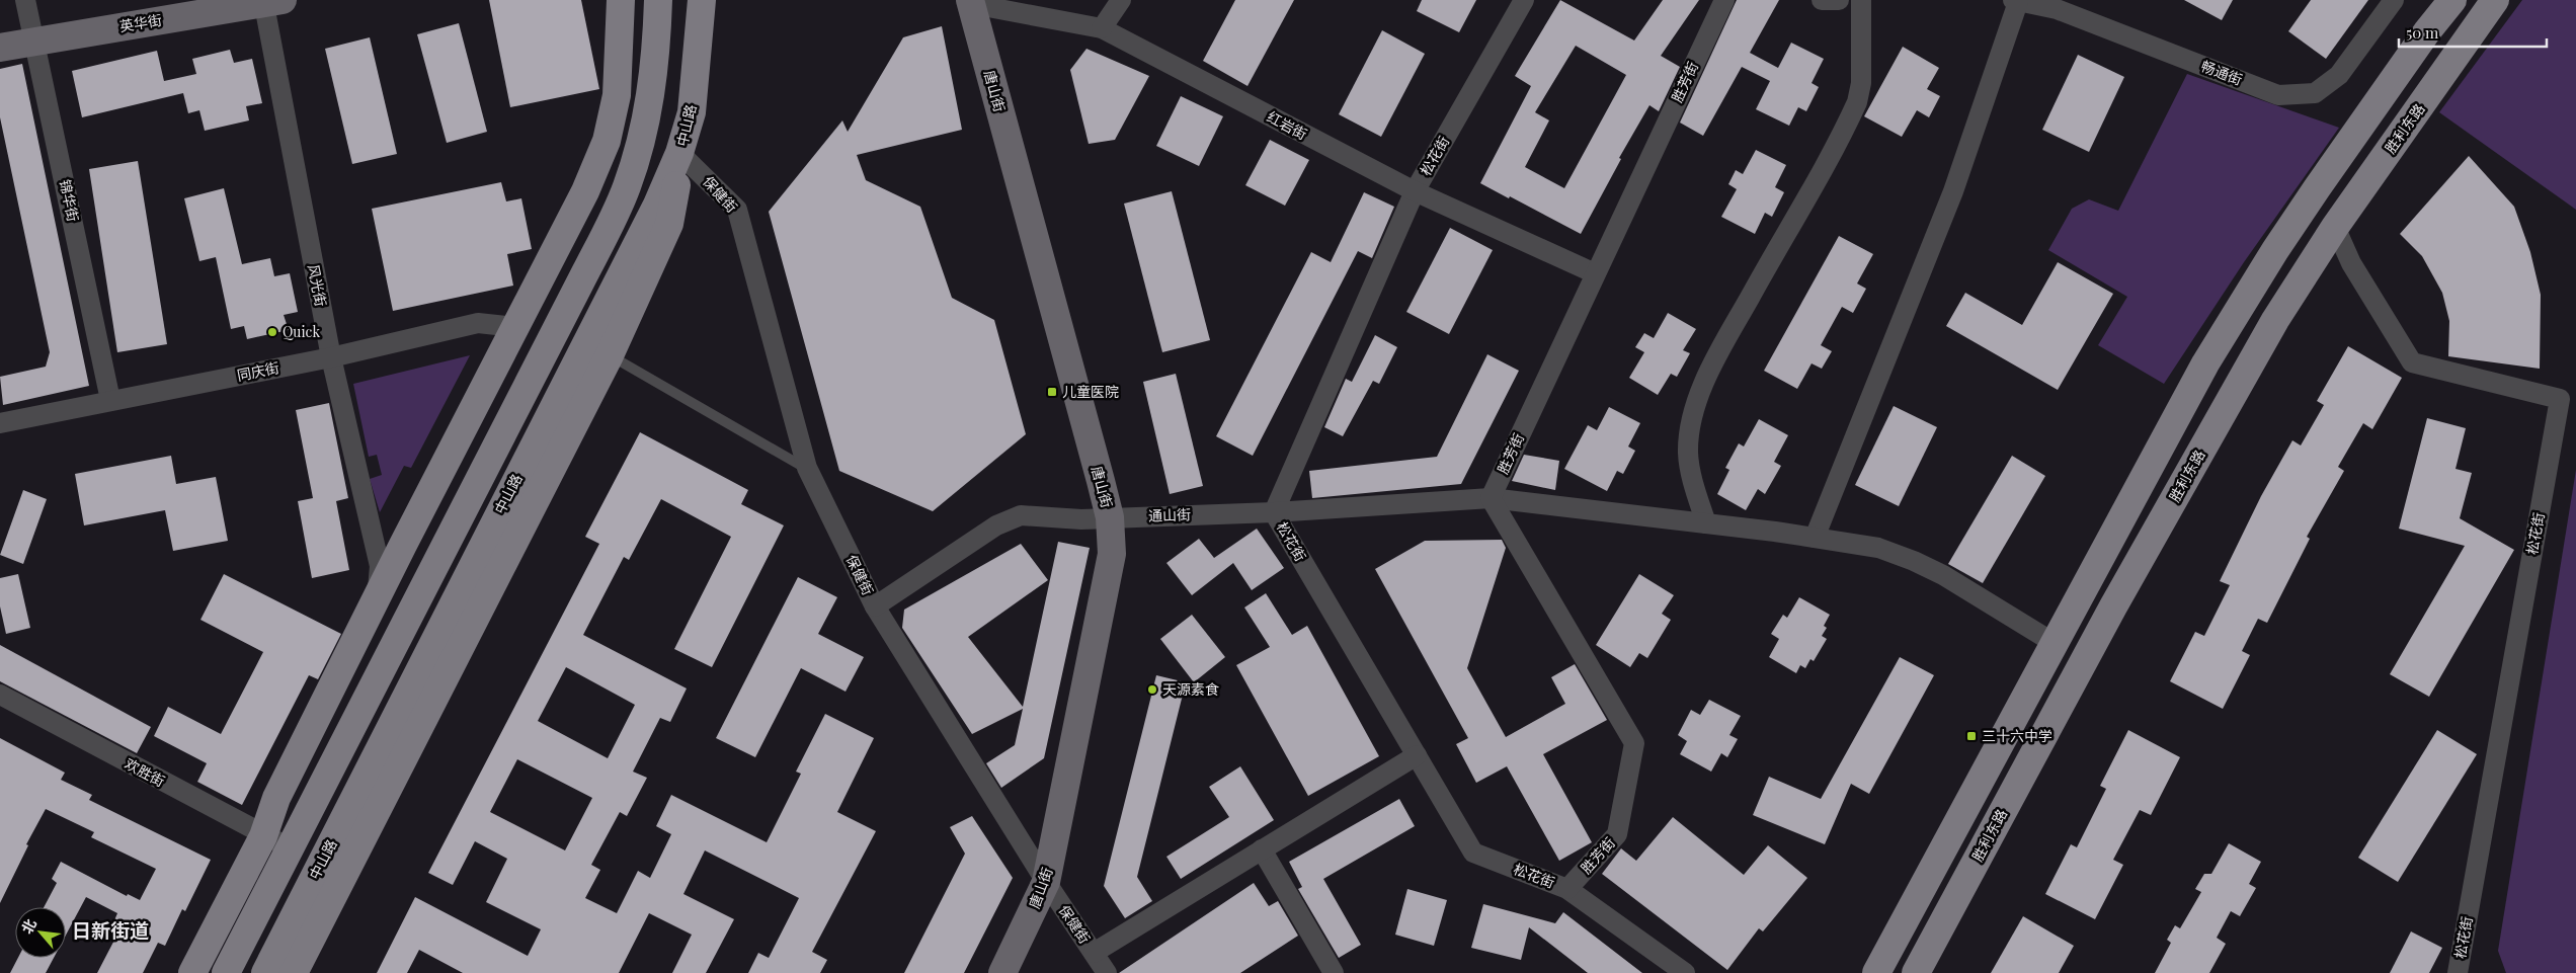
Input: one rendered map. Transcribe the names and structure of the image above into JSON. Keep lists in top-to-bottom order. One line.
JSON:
{"streets":{"main road":["英华街","唐山街","中山路","胜利东路"],"street":["畅通街","胜芳街","红岩街","松花街","保健街","锦华街","风光街","同庆街","通山街","欢胜街"]},"crossings":[["英华街","锦华街"],["英华街","风光街"],["胜芳街","红岩街"],["胜芳街","松花街"],["胜芳街","通山街"],["唐山街","红岩街"],["唐山街","保健街"],["唐山街","通山街"],["中山路","保健街"],["红岩街","松花街"],["胜利东路","松花街"],["松花街","通山街"],["保健街","通山街"],["锦华街","同庆街"],["风光街","同庆街"]],"districts":["日新街道"],"places":{"other":["Quick","天源素食"],"transit":["儿童医院","三十六中学"]},"scale_bar":"50 m","north":"top left"}
